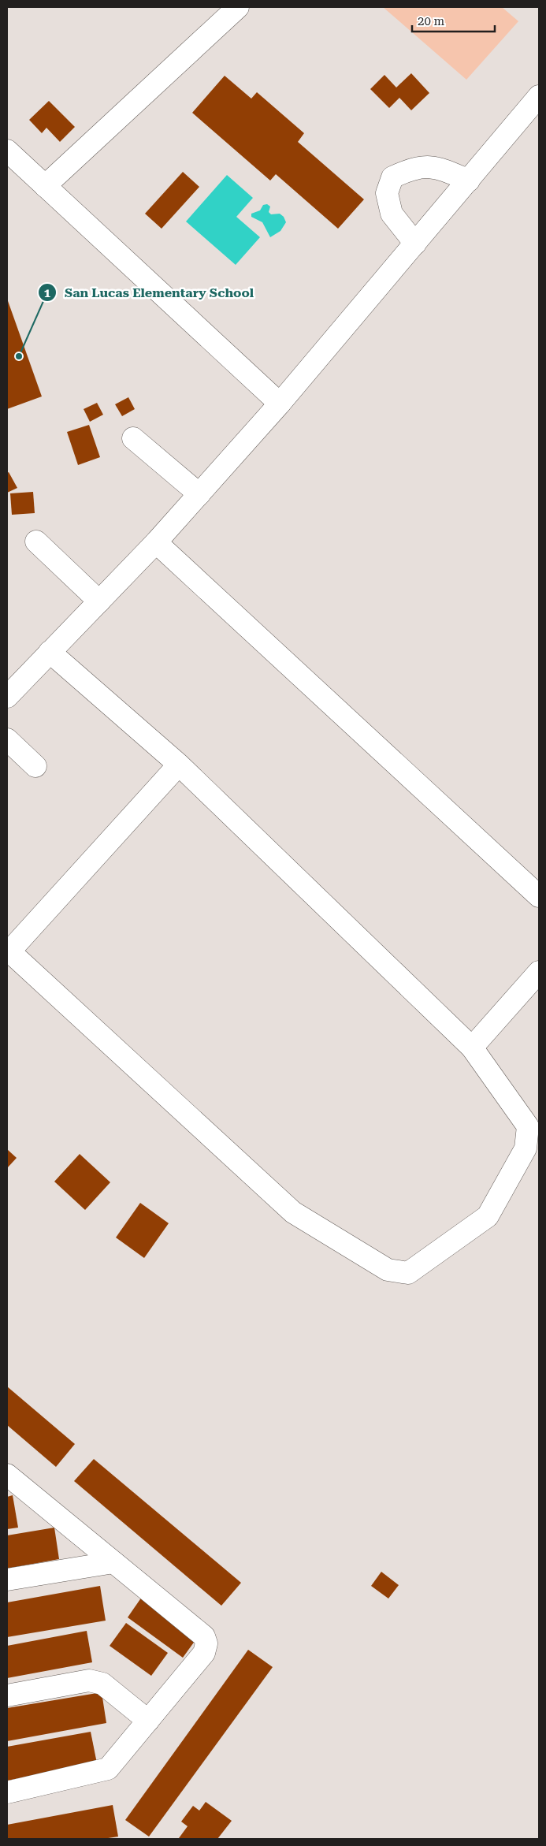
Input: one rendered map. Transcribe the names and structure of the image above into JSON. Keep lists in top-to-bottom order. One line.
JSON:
{"places":["San Lucas Elementary School"],"scale_bar":"20 m"}
